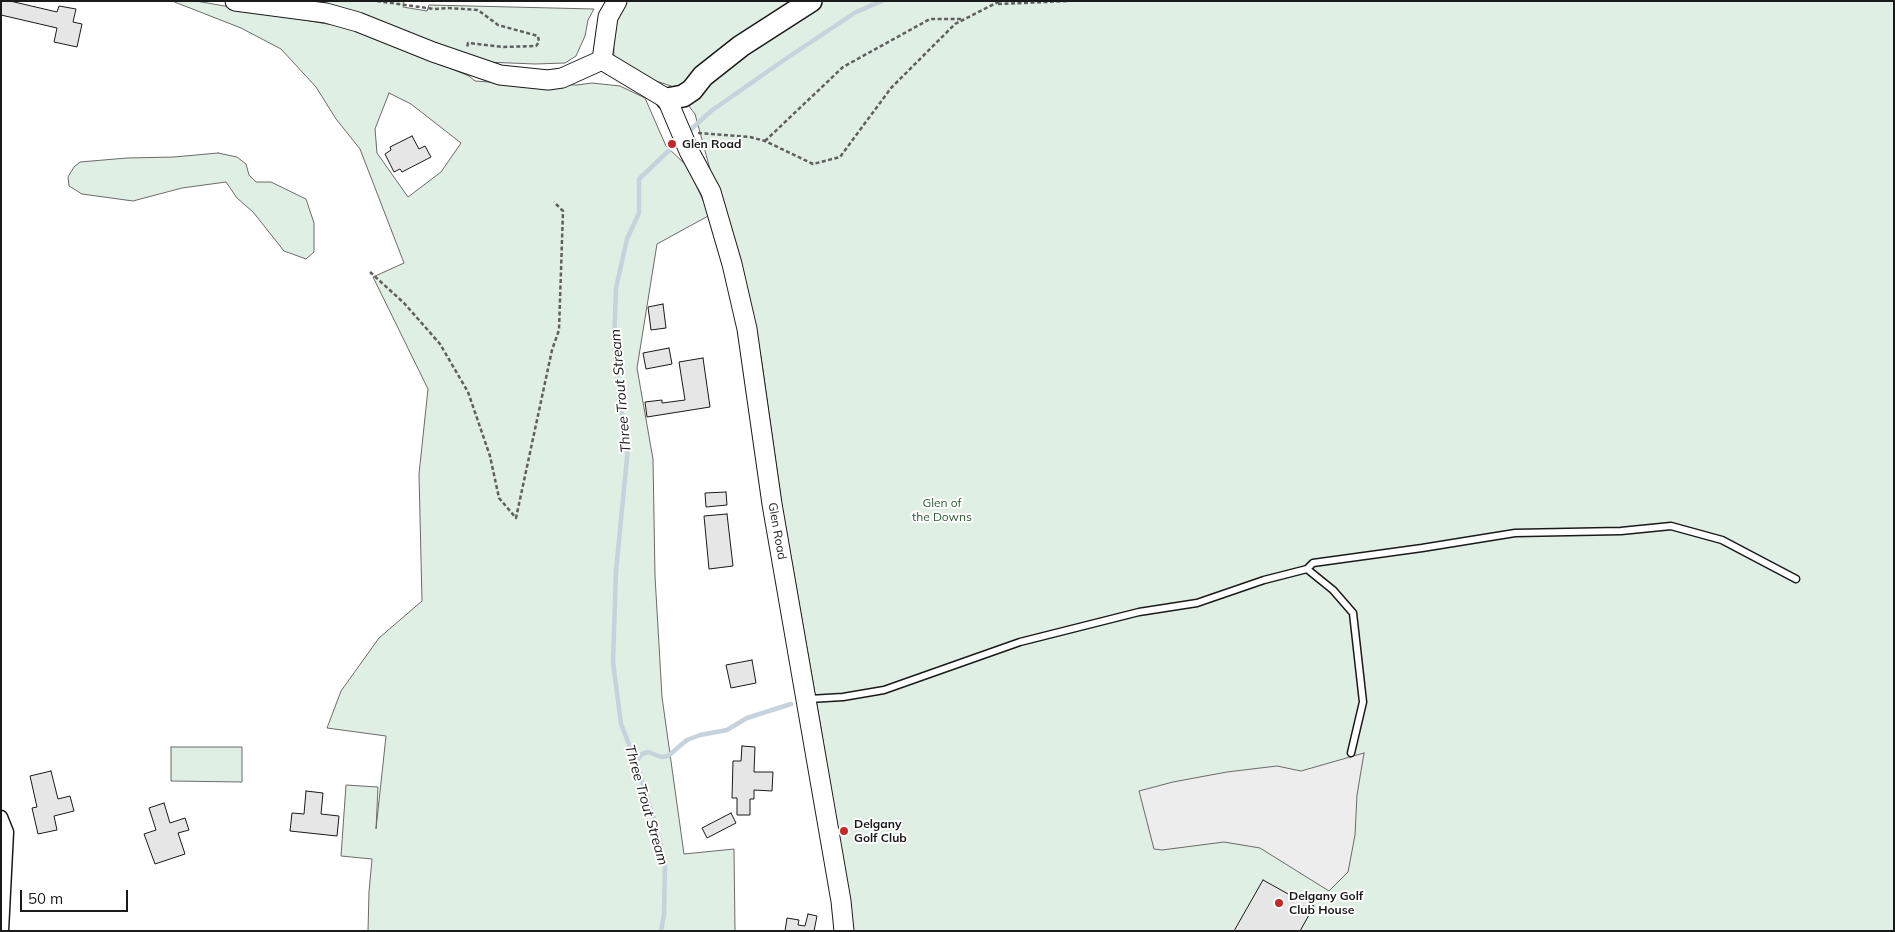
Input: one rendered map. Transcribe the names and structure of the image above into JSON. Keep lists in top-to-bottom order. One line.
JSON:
{"streets":{"main road":["Glen Road"]},"water":["Three Trout Stream"],"parks":["Glen of the Downs"],"places":["Glen Road","Delgany Golf Club","Delgany Golf Club House"],"scale_bar":"50 m"}
